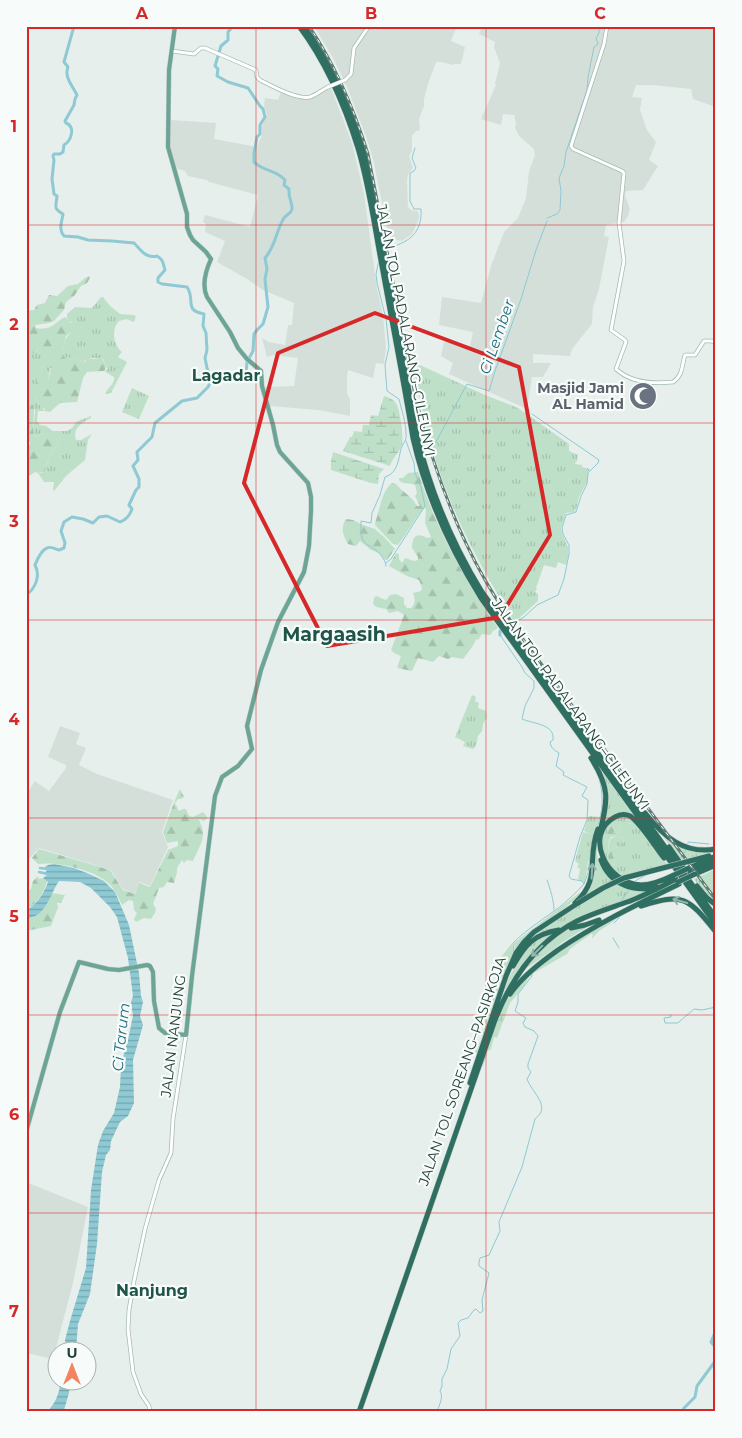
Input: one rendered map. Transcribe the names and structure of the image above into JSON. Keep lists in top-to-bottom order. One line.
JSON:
{"streets":{"highway":["JALAN TOL PADALARANG–CILEUNYI","JALAN TOL SOREANG–PASIRKOJA"],"main road":["JALAN NANJUNG"]},"districts":["Lagadar","Margaasih","Nanjung"],"water":["Ci Lember","Ci Tarum"],"places":{"mosque":["Masjid Jami AL Hamid"]},"north":"top","grid":{"columns":["A","B","C"],"rows":["1","2","3","4","5","6","7"]}}
